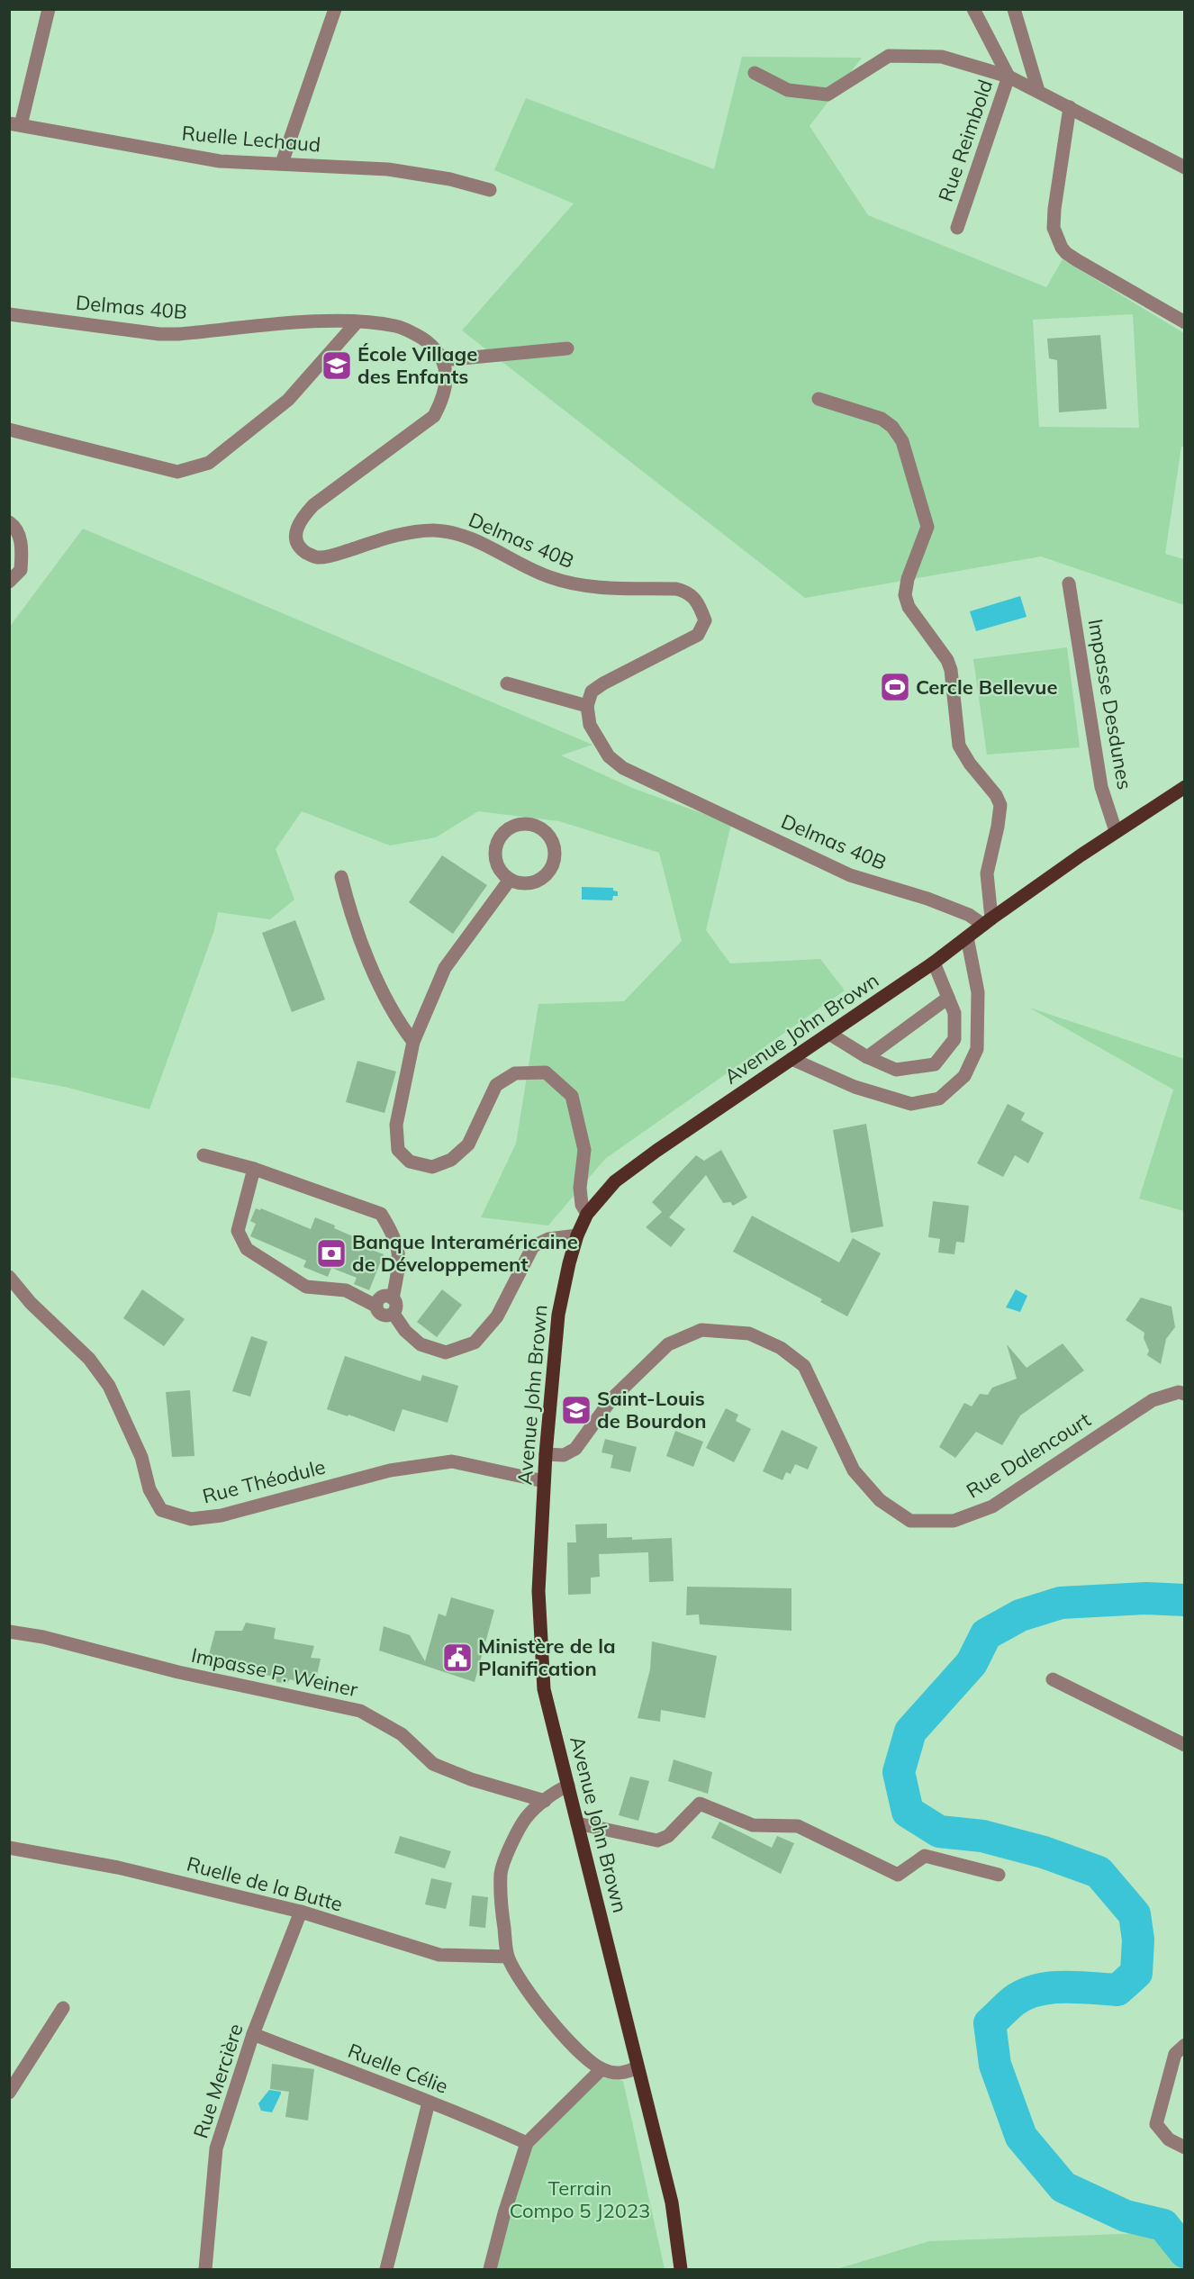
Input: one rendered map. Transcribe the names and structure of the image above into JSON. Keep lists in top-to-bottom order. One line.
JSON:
{"streets":{"main road":["Avenue John Brown"],"street":["Ruelle Lechaud","Rue Reimbold","Delmas 40B","Impasse Desdunes","Rue Dalencourt","Rue Théodule","Impasse P. Weiner","Ruelle de la Butte","Ruelle Célie","Rue Mercière"]},"crossings":[["Delmas 40B","Avenue John Brown"],["Impasse Desdunes","Avenue John Brown"],["Avenue John Brown","Rue Dalencourt"],["Avenue John Brown","Rue Théodule"],["Ruelle de la Butte","Rue Mercière"],["Ruelle Célie","Rue Mercière"]],"parks":["Terrain Compo 5 J2023"],"places":{"school or university":["École Village des Enfants","Saint-Louis de Bourdon"],"sports":["Cercle Bellevue"],"bank":["Banque Interaméricaine de Développement"],"public building":["Ministère de la Planification"]}}
